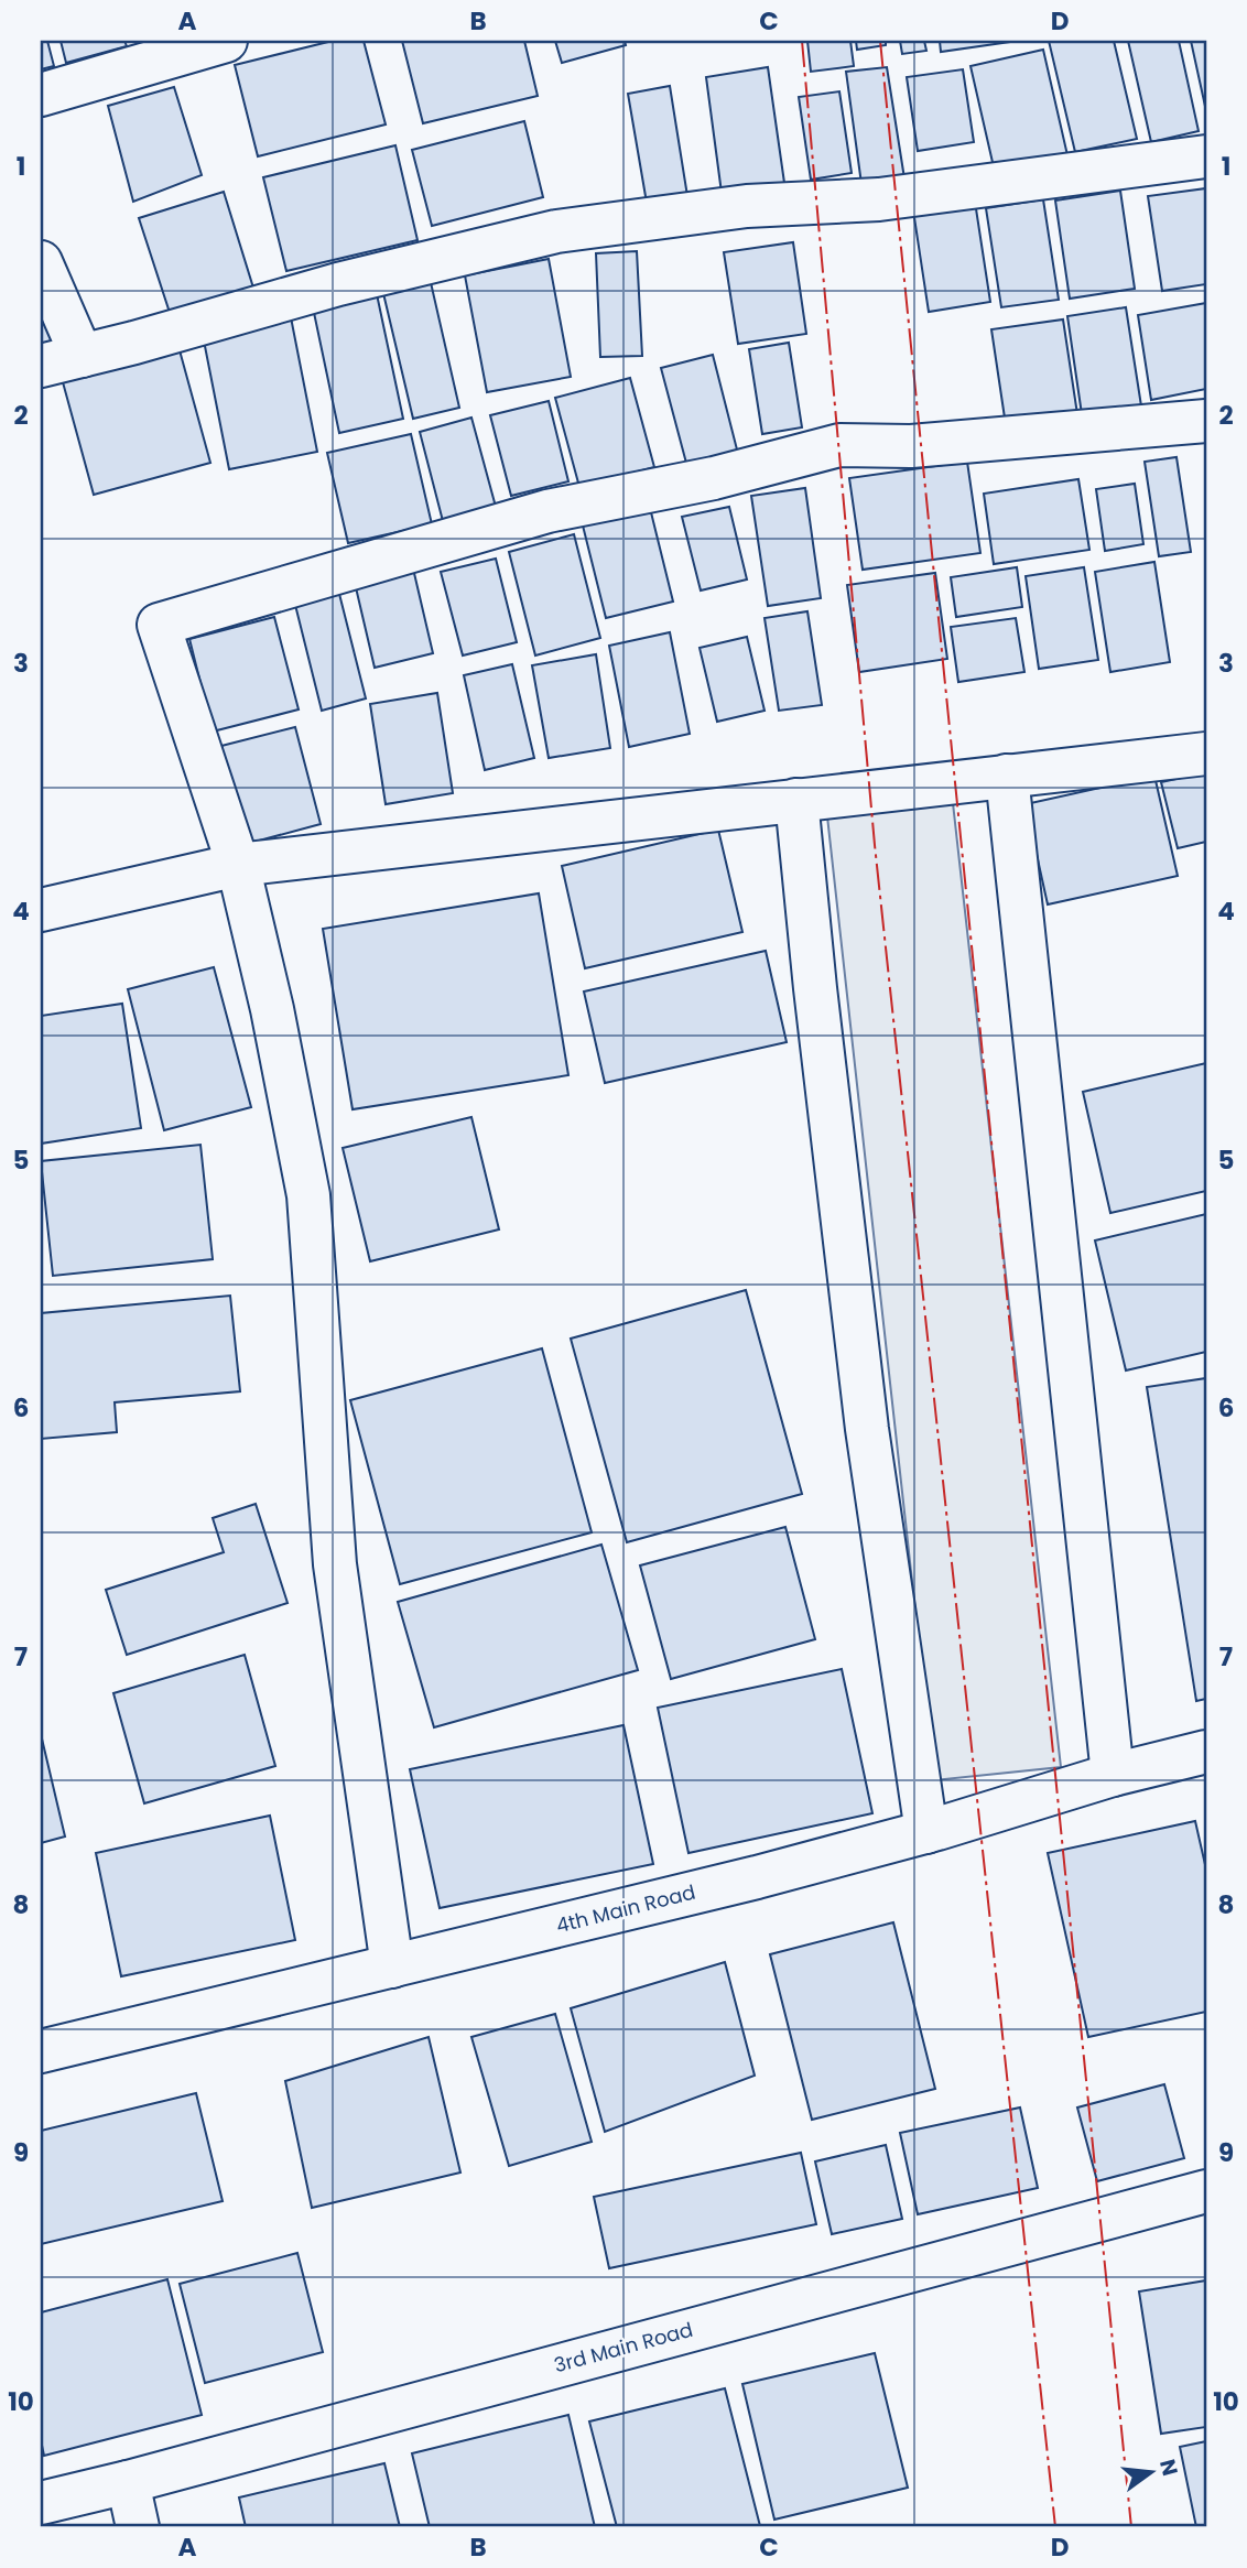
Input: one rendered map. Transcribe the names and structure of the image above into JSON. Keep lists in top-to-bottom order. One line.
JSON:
{"streets":{"street":["4th Main Road","3rd Main Road"]},"north":"right","grid":{"columns":["A","B","C","D"],"rows":["1","2","3","4","5","6","7","8","9","10"]}}
